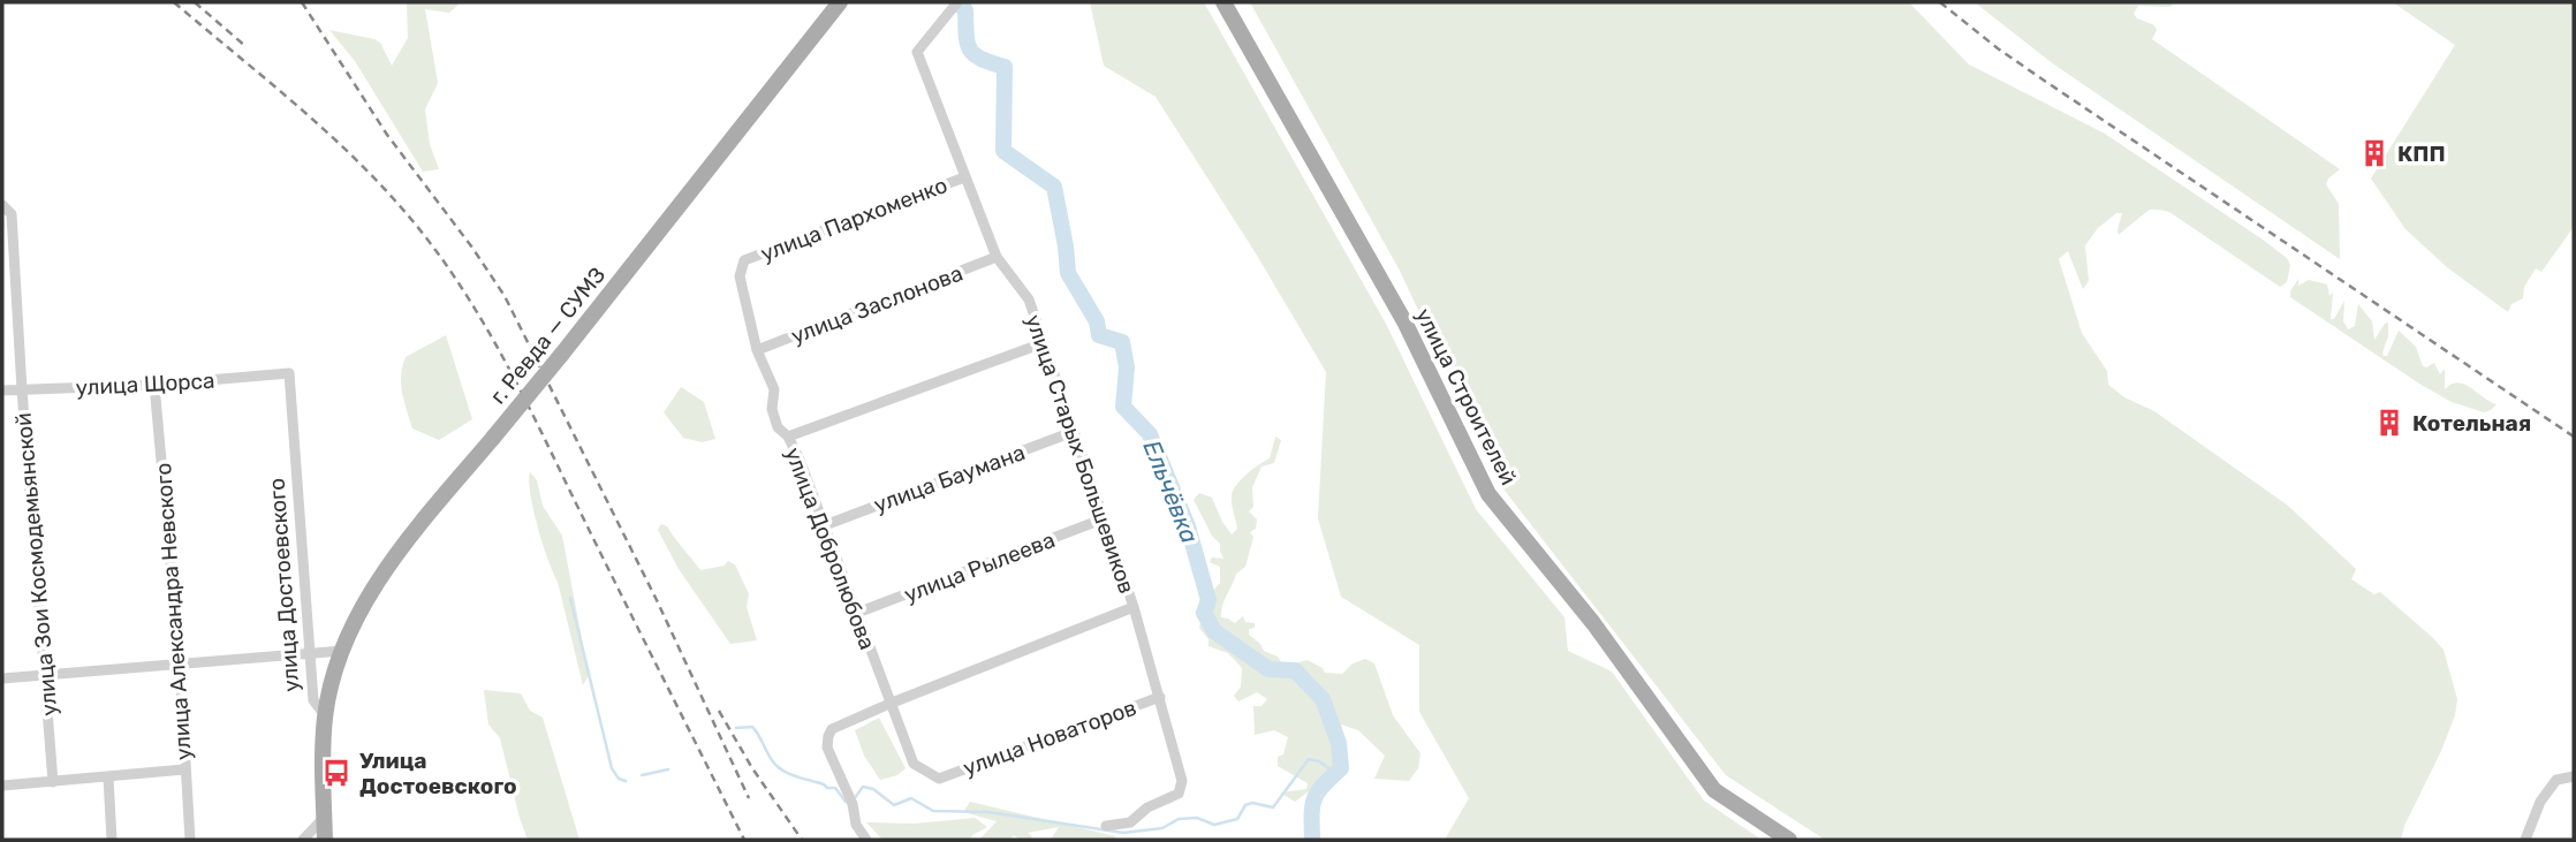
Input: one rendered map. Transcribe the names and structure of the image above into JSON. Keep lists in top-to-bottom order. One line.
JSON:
{"streets":{"main road":["г. Ревда — СУМЗ","улица Строителей","улица Достоевского"],"street":["улица Пархоменко","улица Заслонова","улица Щорса","улица Старых Большевиков","улица Баумана","улица Добролюбова","улица Зои Космодемьянской","улица Рылеева","улица Александра Невского","улица Новаторов"]},"crossings":[["улица Пархоменко","улица Старых Большевиков"],["улица Пархоменко","улица Добролюбова"],["улица Заслонова","улица Старых Большевиков"],["улица Заслонова","улица Добролюбова"],["г. Ревда — СУМЗ","улица Достоевского"],["улица Щорса","улица Зои Космодемьянской"],["улица Щорса","улица Достоевского"],["улица Щорса","улица Александра Невского"],["улица Старых Большевиков","улица Баумана"],["улица Старых Большевиков","улица Рылеева"],["улица Старых Большевиков","улица Новаторов"],["улица Баумана","улица Добролюбова"],["улица Добролюбова","улица Рылеева"],["улица Добролюбова","улица Новаторов"]],"water":["Ельчёвка"],"places":{"building":["КПП","Котельная"],"bus stop":["Улица Достоевского"]}}
